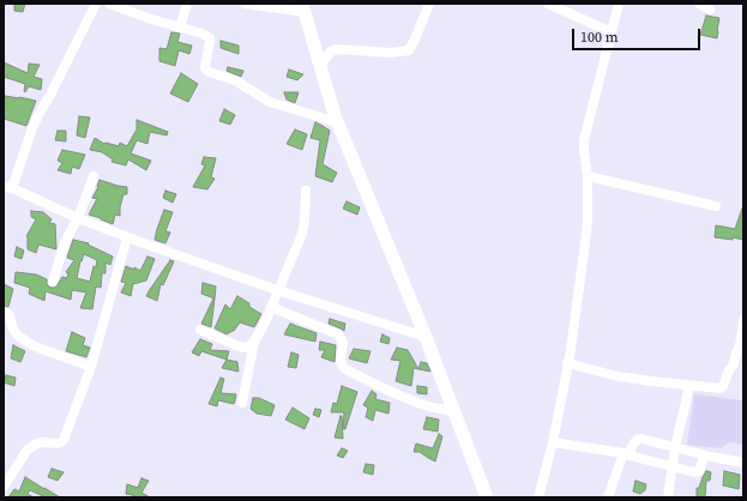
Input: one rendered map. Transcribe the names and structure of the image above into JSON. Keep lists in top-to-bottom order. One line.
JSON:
{"scale_bar":"100 m"}
